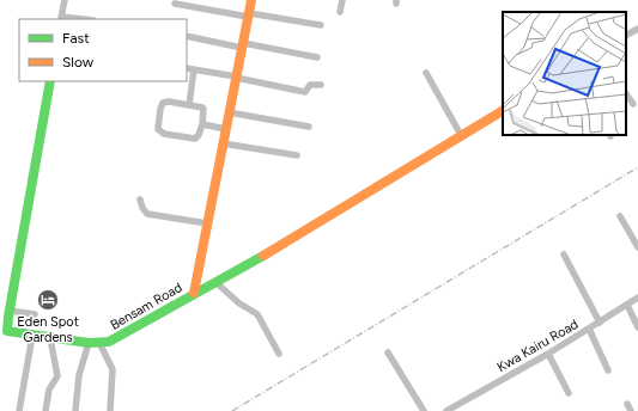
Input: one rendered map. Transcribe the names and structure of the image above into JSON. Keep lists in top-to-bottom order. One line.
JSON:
{"streets":{"street":["Bensam Road","Kwa Kairu Road"]},"places":{"hotel":["Eden Spot Gardens"]},"legend":["Fast","Slow"]}
